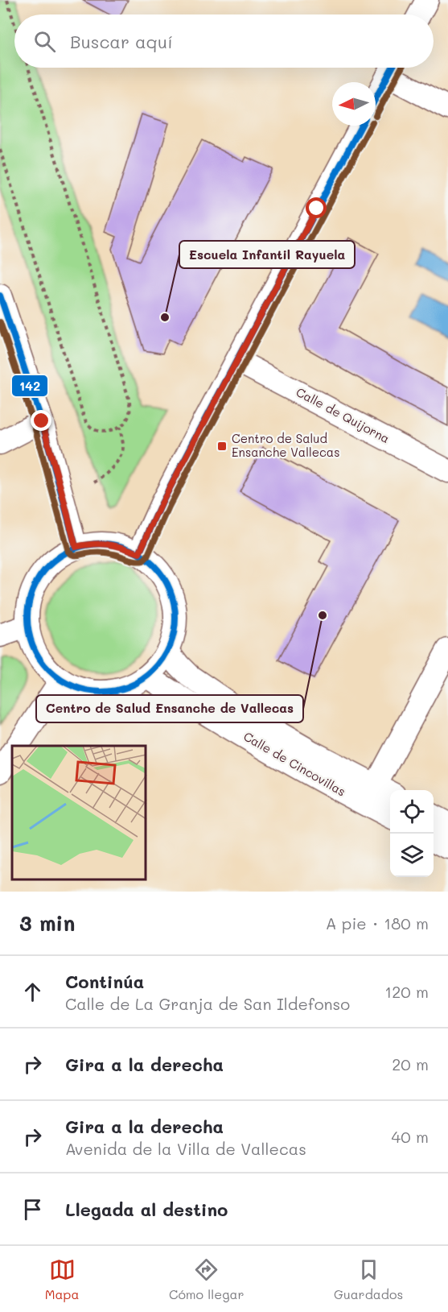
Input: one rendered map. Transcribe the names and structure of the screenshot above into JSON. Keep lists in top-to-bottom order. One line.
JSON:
{"streets":{"street":["Calle de Quijorna","Calle de Cincovillas"]},"places":{"other":["Escuela Infantil Rayuela","Centro de Salud Ensanche de Vallecas"],"transit":["Centro de Salud Ensanche Vallecas"]},"lines":["transit line 142"],"north":"left","page":{"search":"Buscar aquí","heading":["3 min","A pie · 180 m"],"list":[["Continúa","Calle de La Granja de San Ildefonso","120 m"],["Gira a la derecha","20 m"],["Gira a la derecha","Avenida de la Villa de Vallecas","40 m"],"Llegada al destino"],"nav":["Mapa","Cómo llegar","Guardados"]}}
